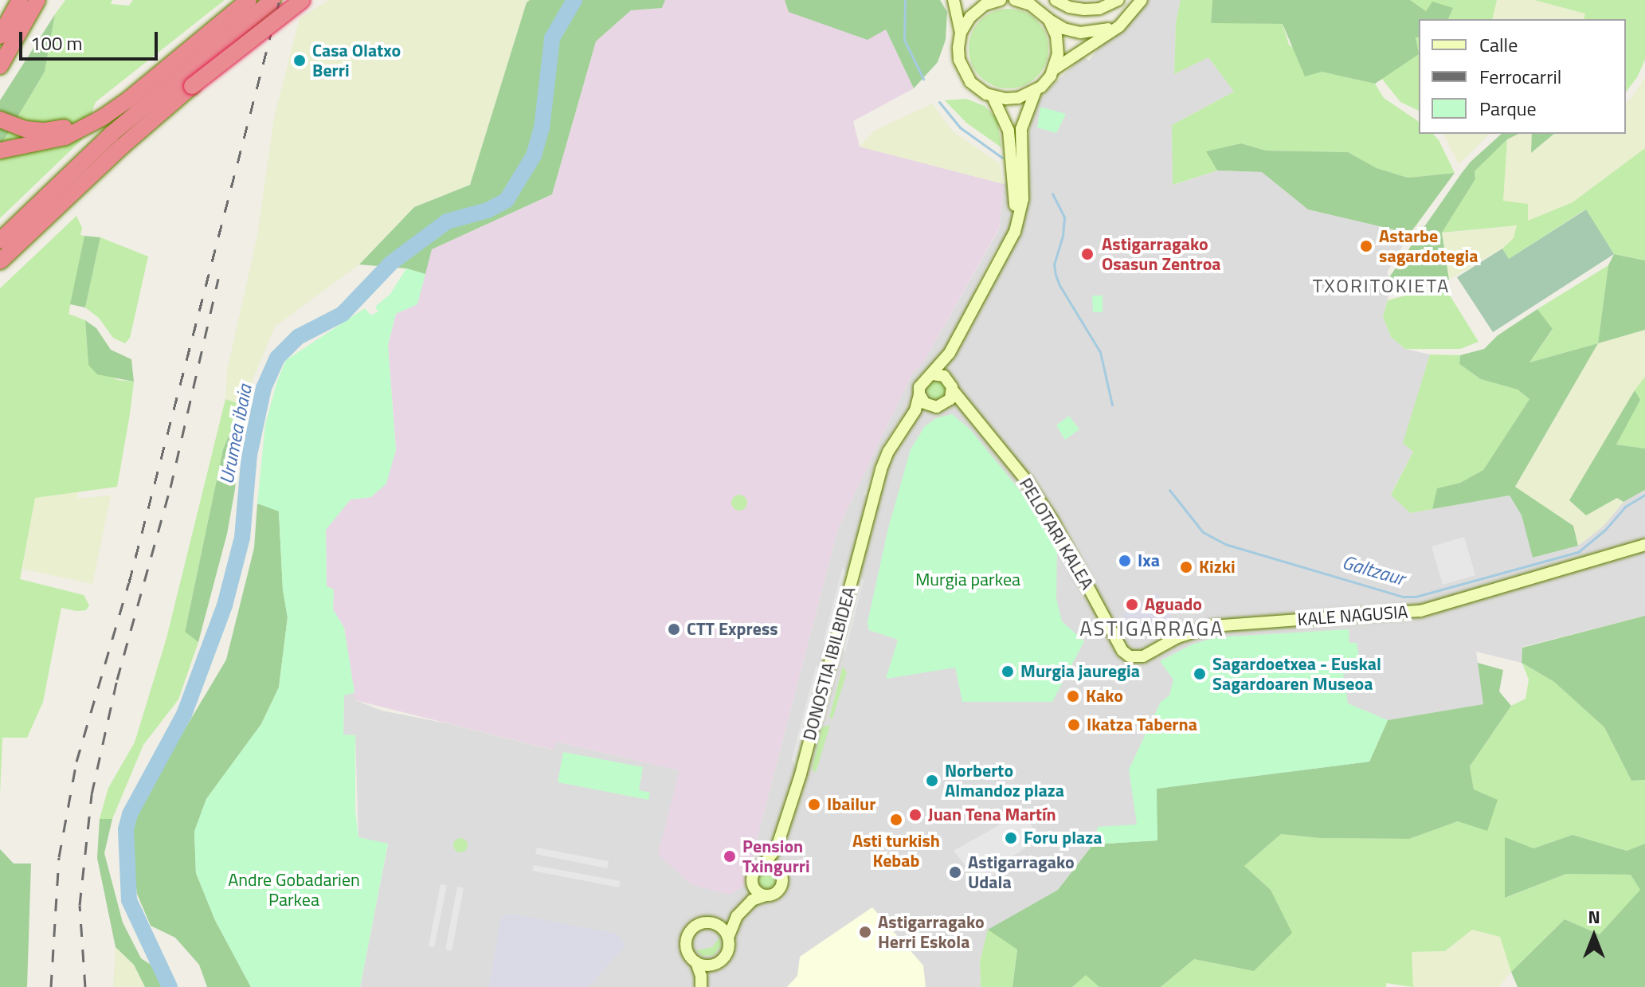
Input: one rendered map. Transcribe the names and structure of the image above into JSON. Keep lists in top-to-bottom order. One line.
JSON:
{"streets":{"main road":["PELOTARI KALEA","KALE NAGUSIA","DONOSTIA IBILBIDEA"]},"crossings":[["PELOTARI KALEA","KALE NAGUSIA"],["PELOTARI KALEA","DONOSTIA IBILBIDEA"]],"districts":["TXORITOKIETA","ASTIGARRAGA"],"water":["Urumea ibaia","Galtzaur"],"parks":["Murgia parkea","Andre Gobadarien Parkea"],"places":["Casa Olatxo Berri","Astarbe sagardotegia","Astigarragako Osasun Zentroa","Ixa","Kizki","Aguado","CTT Express","Murgia jauregia","Sagardoetxea - Euskal Sagardoaren Museoa","Kako","Ikatza Taberna","Norberto Almandoz plaza","Ibailur","Juan Tena Martín","Asti turkish Kebab","Foru plaza","Pension Txingurri","Astigarragako Udala","Astigarragako Herri Eskola"],"legend":["Calle","Ferrocarril","Parque"],"scale_bar":"100 m","north":"top"}
